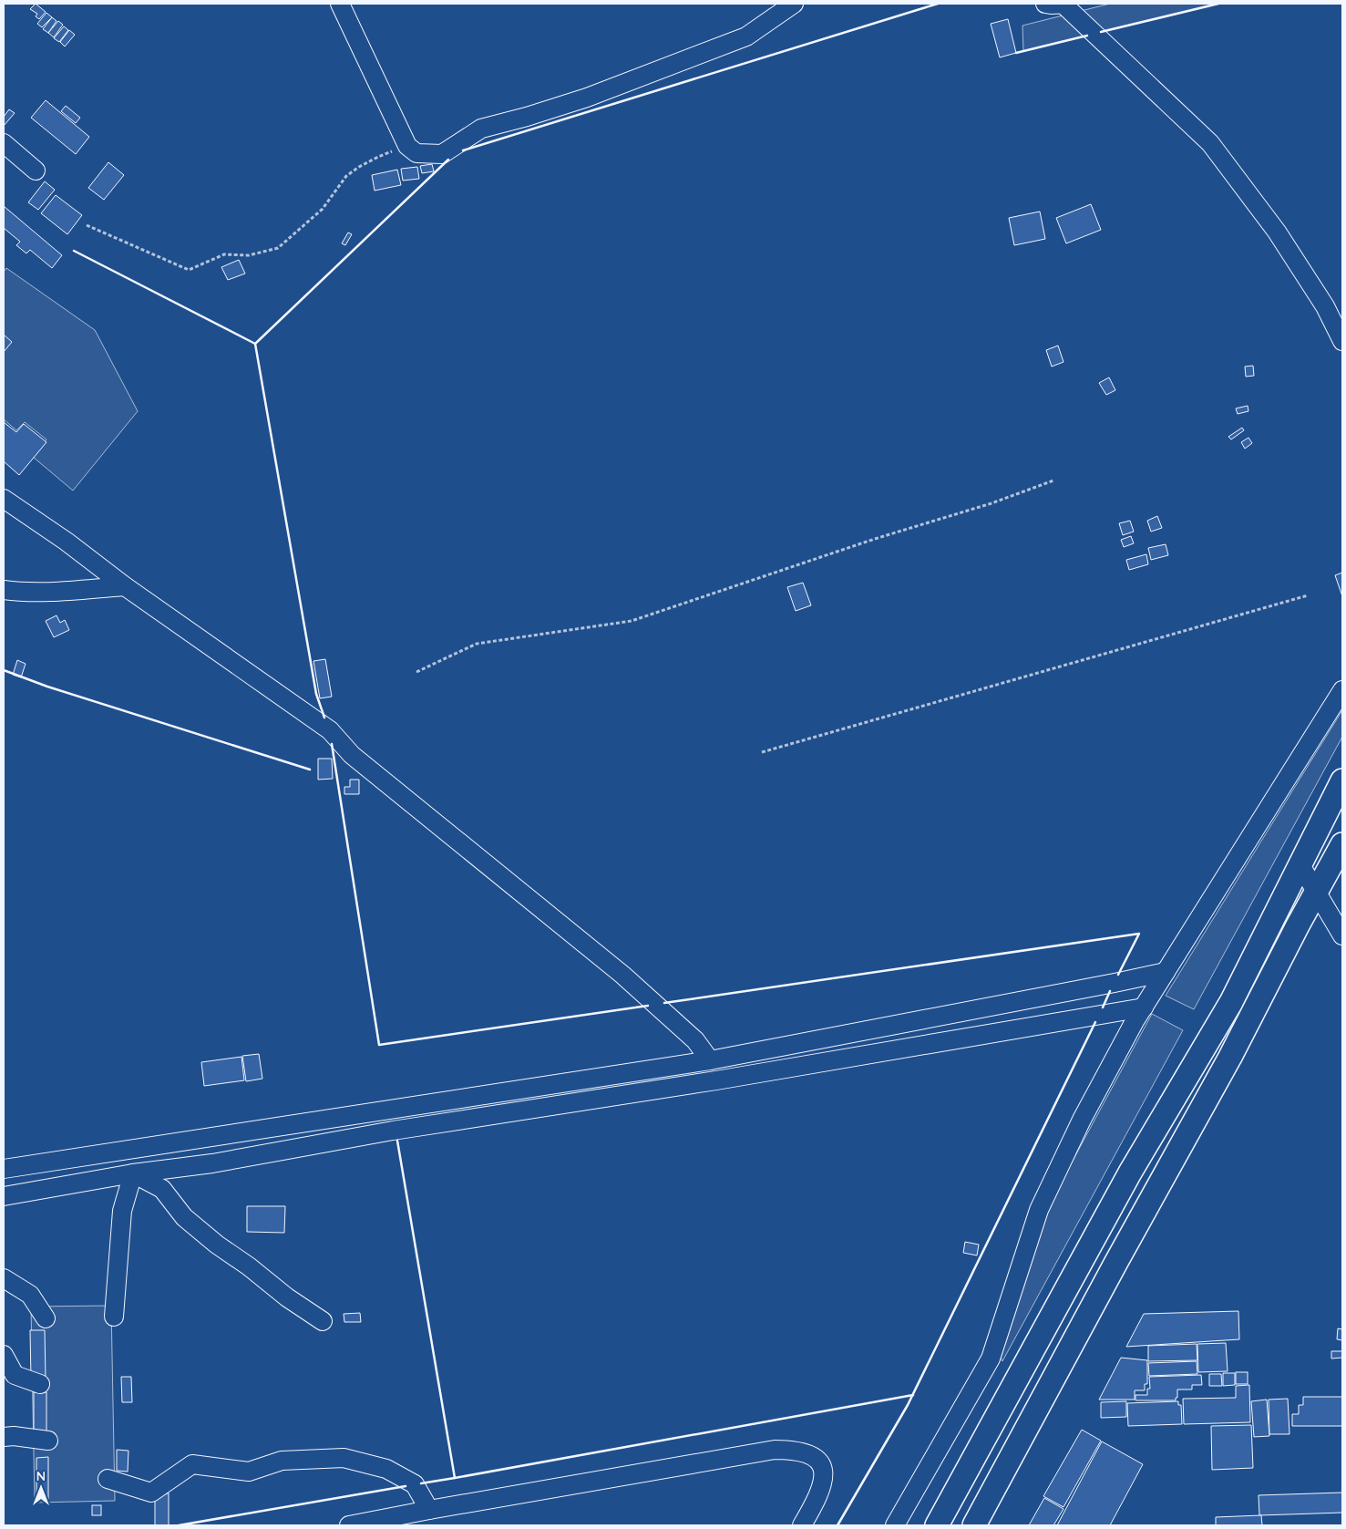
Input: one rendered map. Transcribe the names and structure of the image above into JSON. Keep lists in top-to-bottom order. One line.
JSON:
{"north":"top"}
